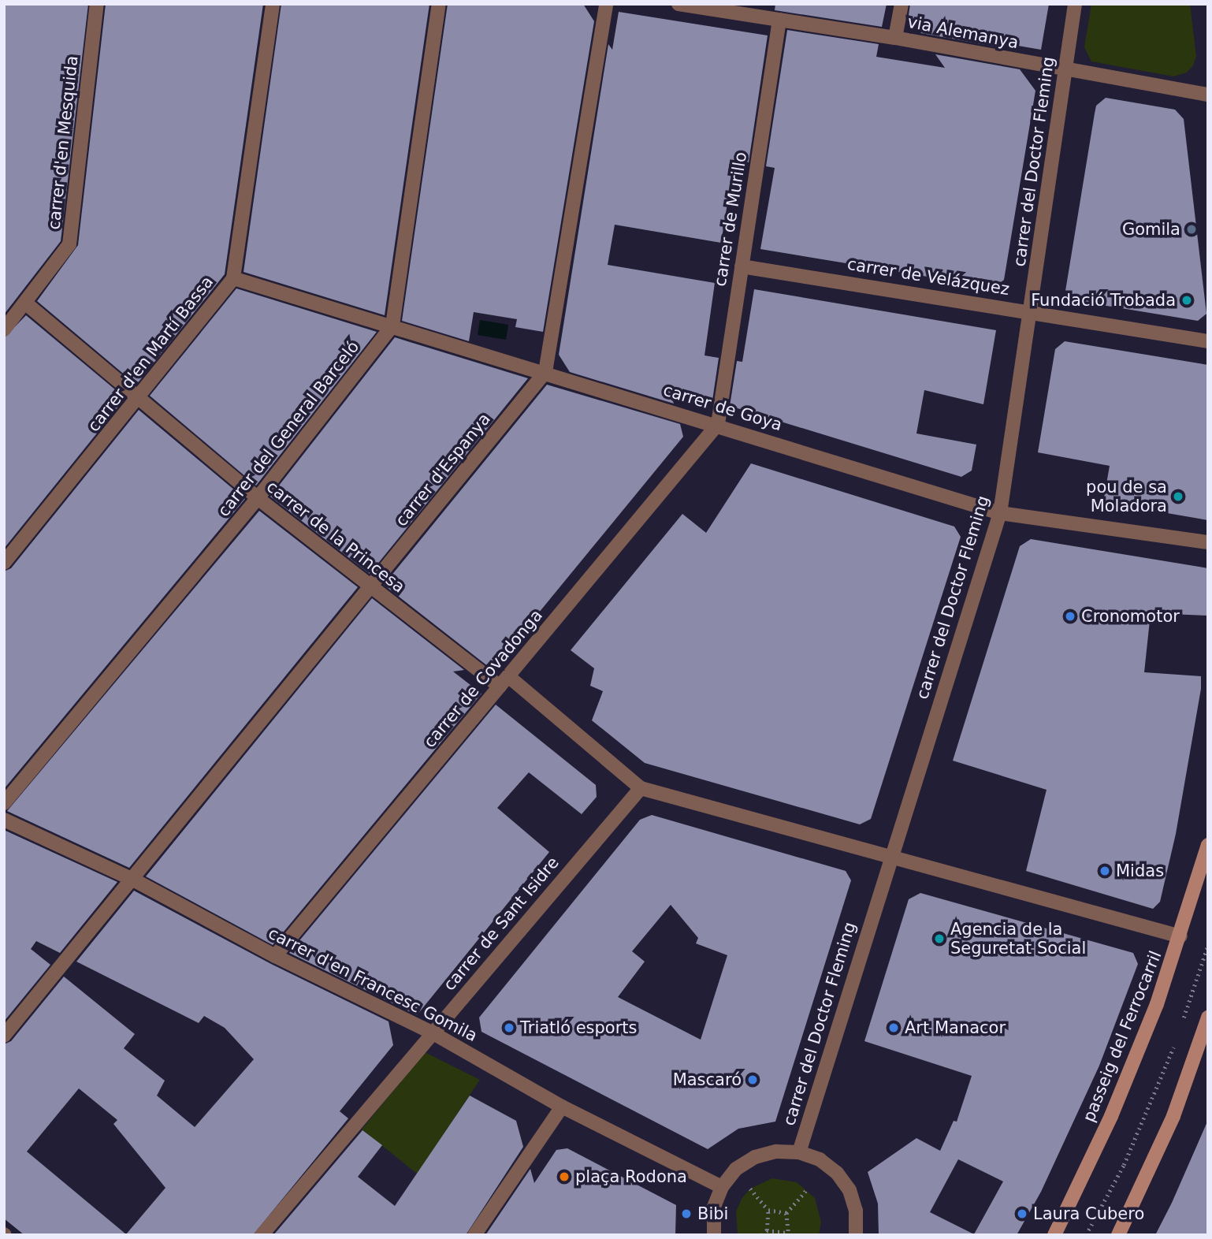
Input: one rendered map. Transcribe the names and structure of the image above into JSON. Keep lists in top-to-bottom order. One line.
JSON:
{"streets":{"main road":["passeig del Ferrocarril"],"street":["via Alemanya","carrer d'en Mesquida","carrer del Doctor Fleming","carrer de Murillo","carrer de Velázquez","carrer d'en Martí Bassa","carrer de Goya","carrer del General Barceló","carrer d'Espanya","carrer de la Princesa","carrer de Covadonga","carrer de Sant Isidre","carrer d'en Francesc Gomila"]},"crossings":[["via Alemanya","carrer del Doctor Fleming"],["via Alemanya","carrer de Murillo"],["carrer d'en Mesquida","carrer de la Princesa"],["carrer del Doctor Fleming","carrer de Velázquez"],["carrer del Doctor Fleming","carrer de Goya"],["carrer de Murillo","carrer de Velázquez"],["carrer de Murillo","carrer de Goya"],["carrer de Murillo","carrer de Covadonga"],["carrer d'en Martí Bassa","carrer de Goya"],["carrer d'en Martí Bassa","carrer de la Princesa"],["carrer de Goya","carrer del General Barceló"],["carrer de Goya","carrer d'Espanya"],["carrer de Goya","carrer de Covadonga"],["carrer del General Barceló","carrer de la Princesa"],["carrer d'Espanya","carrer de la Princesa"],["carrer d'Espanya","carrer d'en Francesc Gomila"],["carrer de la Princesa","carrer de Covadonga"],["carrer de la Princesa","carrer de Sant Isidre"],["carrer de Covadonga","carrer d'en Francesc Gomila"],["carrer de Sant Isidre","carrer d'en Francesc Gomila"]],"places":["Gomila","Fundació Trobada","pou de sa Moladora","Cronomotor","Midas","Agencia de la Seguretat Social","Triatló esports","Art Manacor","Mascaró","plaça Rodona","Bibi","Laura Cubero"]}
